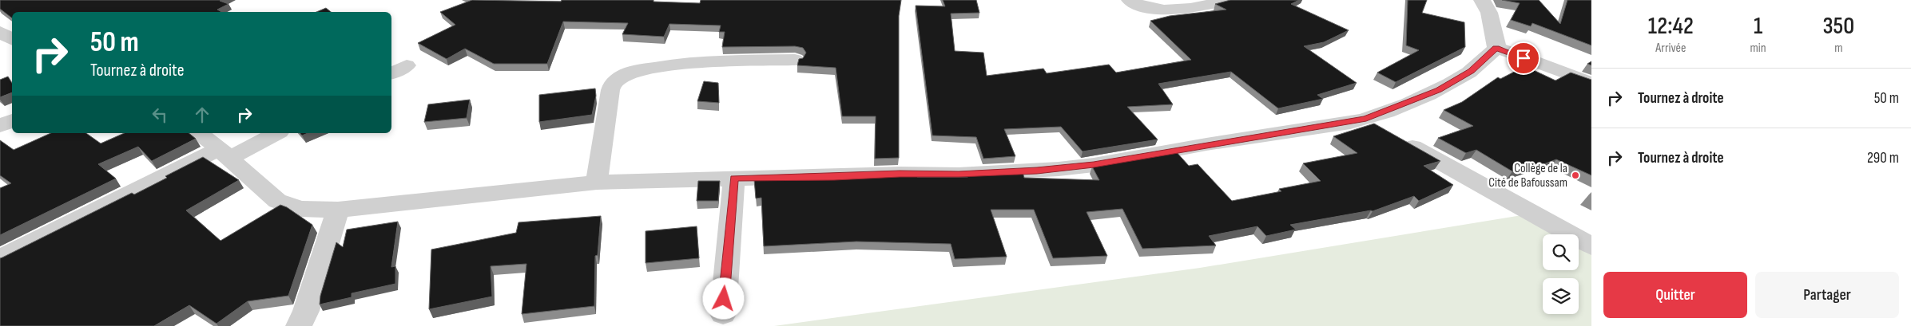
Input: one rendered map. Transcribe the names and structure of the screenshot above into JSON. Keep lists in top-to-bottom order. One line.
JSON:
{"places":["Collège de la Cité de Bafoussam"],"page":{"eta":["12:42","Arrivée","1","min","350","m"],"turn":["50 m","Tournez à droite"],"list":[{"name":"Tournez à droite","value":"50 m"},{"name":"Tournez à droite","value":"290 m"}],"buttons":["Quitter","Partager"]}}
